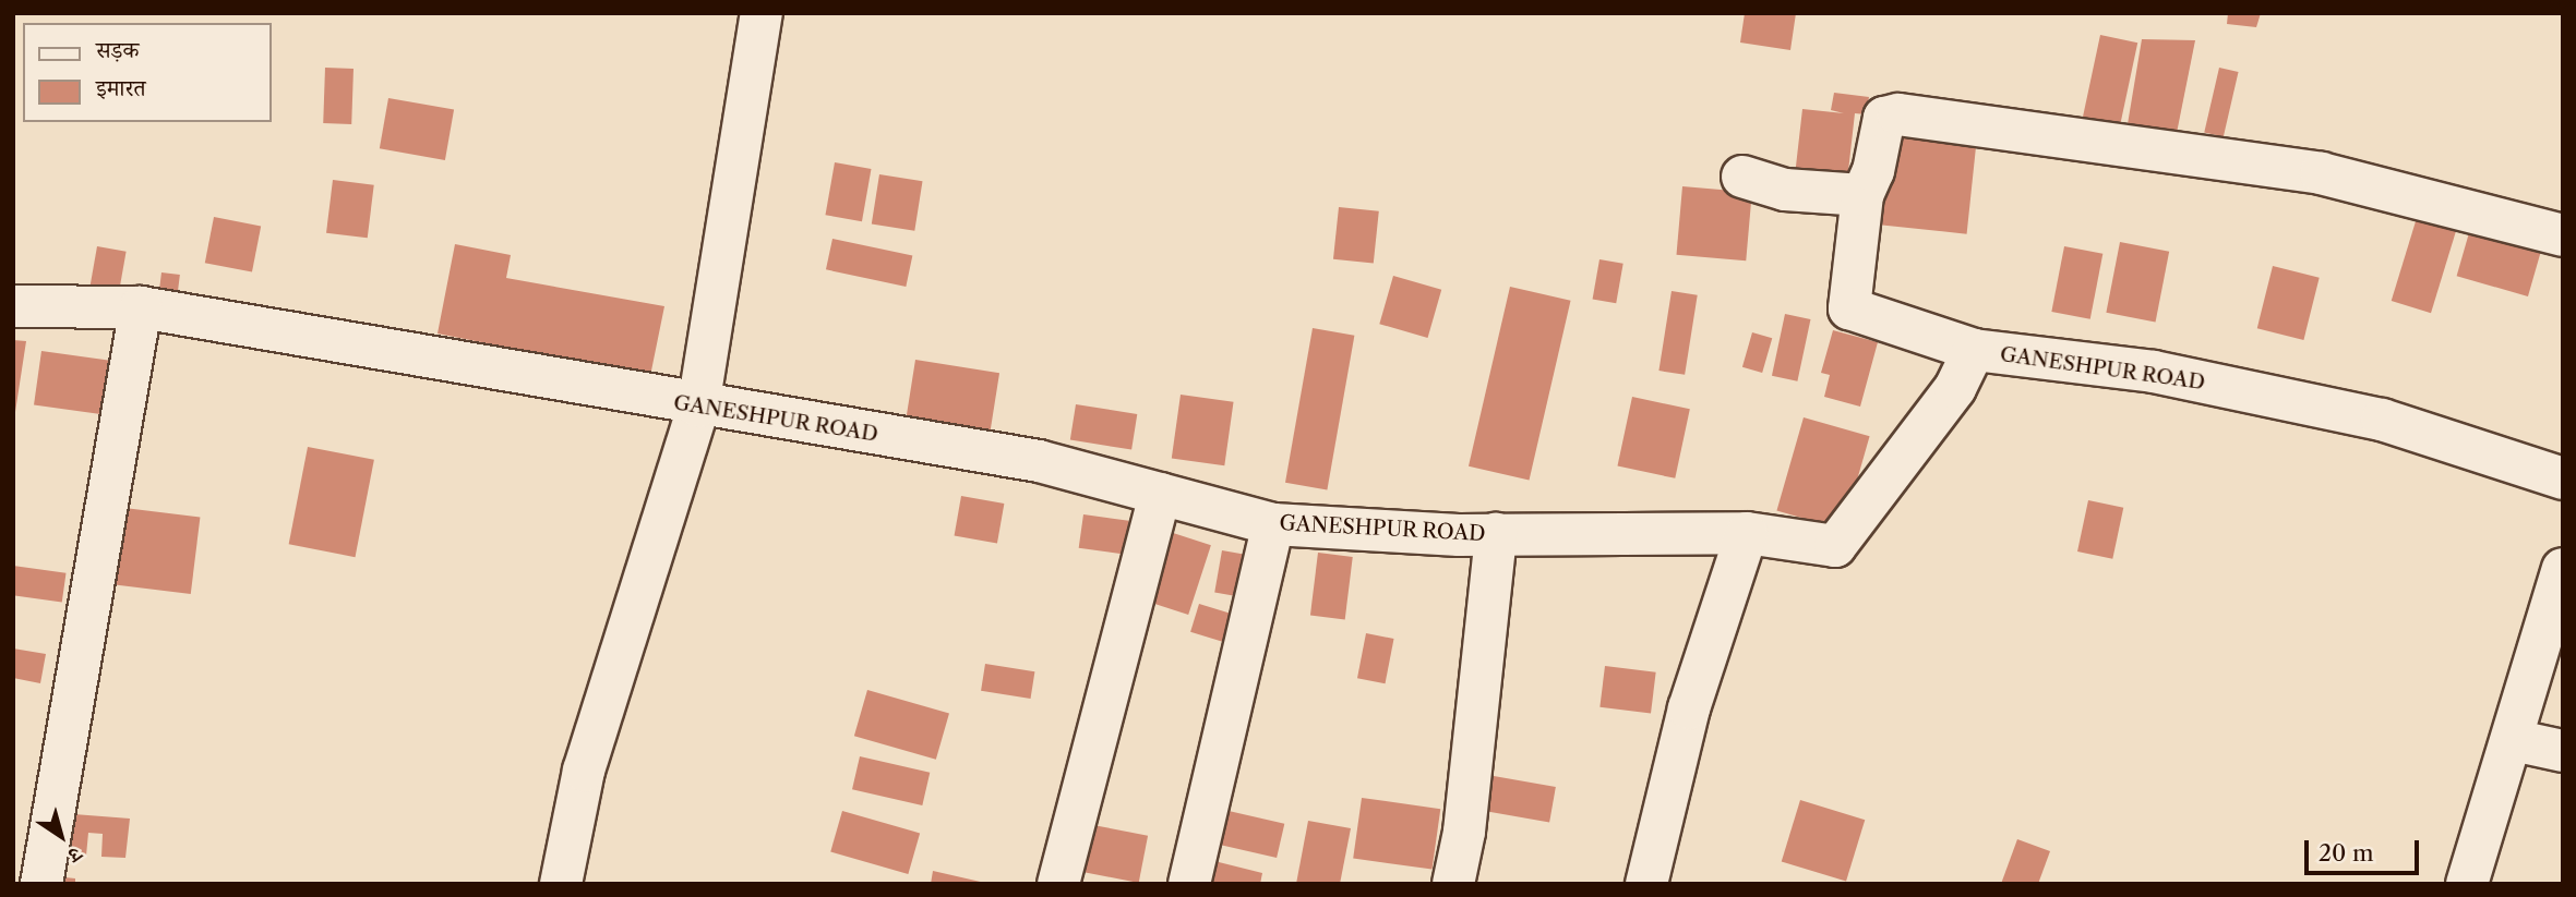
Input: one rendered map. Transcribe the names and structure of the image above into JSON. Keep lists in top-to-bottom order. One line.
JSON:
{"streets":{"street":["GANESHPUR ROAD"]},"legend":["सड़क","इमारत"],"scale_bar":"20 m","north":"bottom right"}
